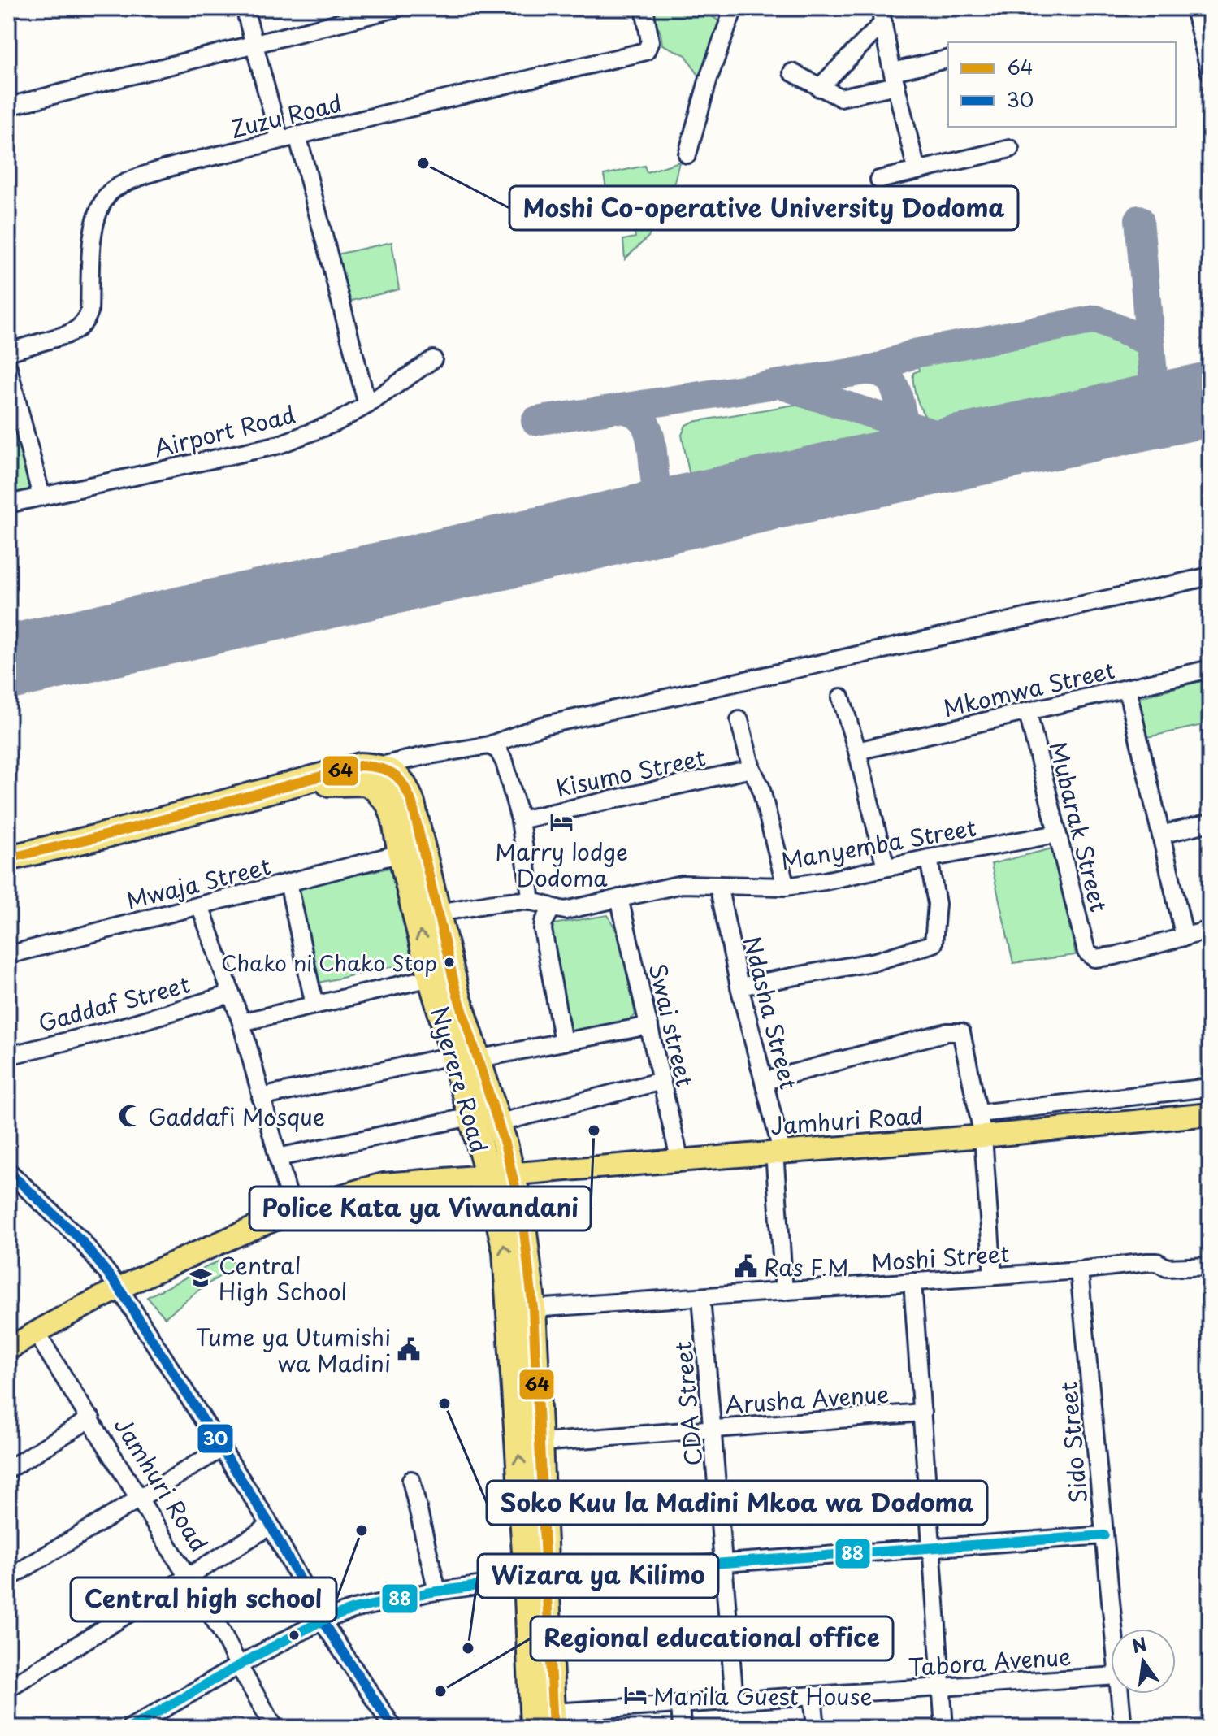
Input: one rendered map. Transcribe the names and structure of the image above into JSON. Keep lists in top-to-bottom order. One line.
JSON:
{"streets":{"highway":["Nyerere Road"],"main road":["Jamhuri Road"],"street":["Zuzu Road","Airport Road","Mkomwa Street","Kisumo Street","Mubarak Street","Manyemba Street","Mwaja Street","Gaddaf Street","Ndasha Street","Swai street","Moshi Street","Arusha Avenue","CDA Street","Sido Street","Tabora Avenue"]},"crossings":[["Mkomwa Street","Mubarak Street"],["Mubarak Street","Manyemba Street"],["Manyemba Street","Ndasha Street"],["Manyemba Street","Swai street"],["Manyemba Street","Nyerere Road"],["Mwaja Street","Nyerere Road"],["Ndasha Street","Jamhuri Road"],["Ndasha Street","Moshi Street"],["Swai street","Jamhuri Road"],["Nyerere Road","Jamhuri Road"],["Nyerere Road","Moshi Street"],["Nyerere Road","Arusha Avenue"],["Nyerere Road","Tabora Avenue"],["Moshi Street","CDA Street"],["Moshi Street","Sido Street"],["Arusha Avenue","CDA Street"],["CDA Street","Tabora Avenue"]],"places":{"other":["Moshi Co-operative University Dodoma","Chako ni Chako Stop","Police Kata ya Viwandani","Soko Kuu la Madini Mkoa wa Dodoma","Central high school","Wizara ya Kilimo","Regional educational office"],"hotel":["Marry lodge Dodoma","Manila Guest House"],"mosque":["Gaddafi Mosque"],"public building":["Ras F.M","Tume ya Utumishi wa Madini"],"school or university":["Central High School"]},"lines":["transit line 64","transit line 30","transit line 88"],"legend":["64","30"],"north":"top"}
